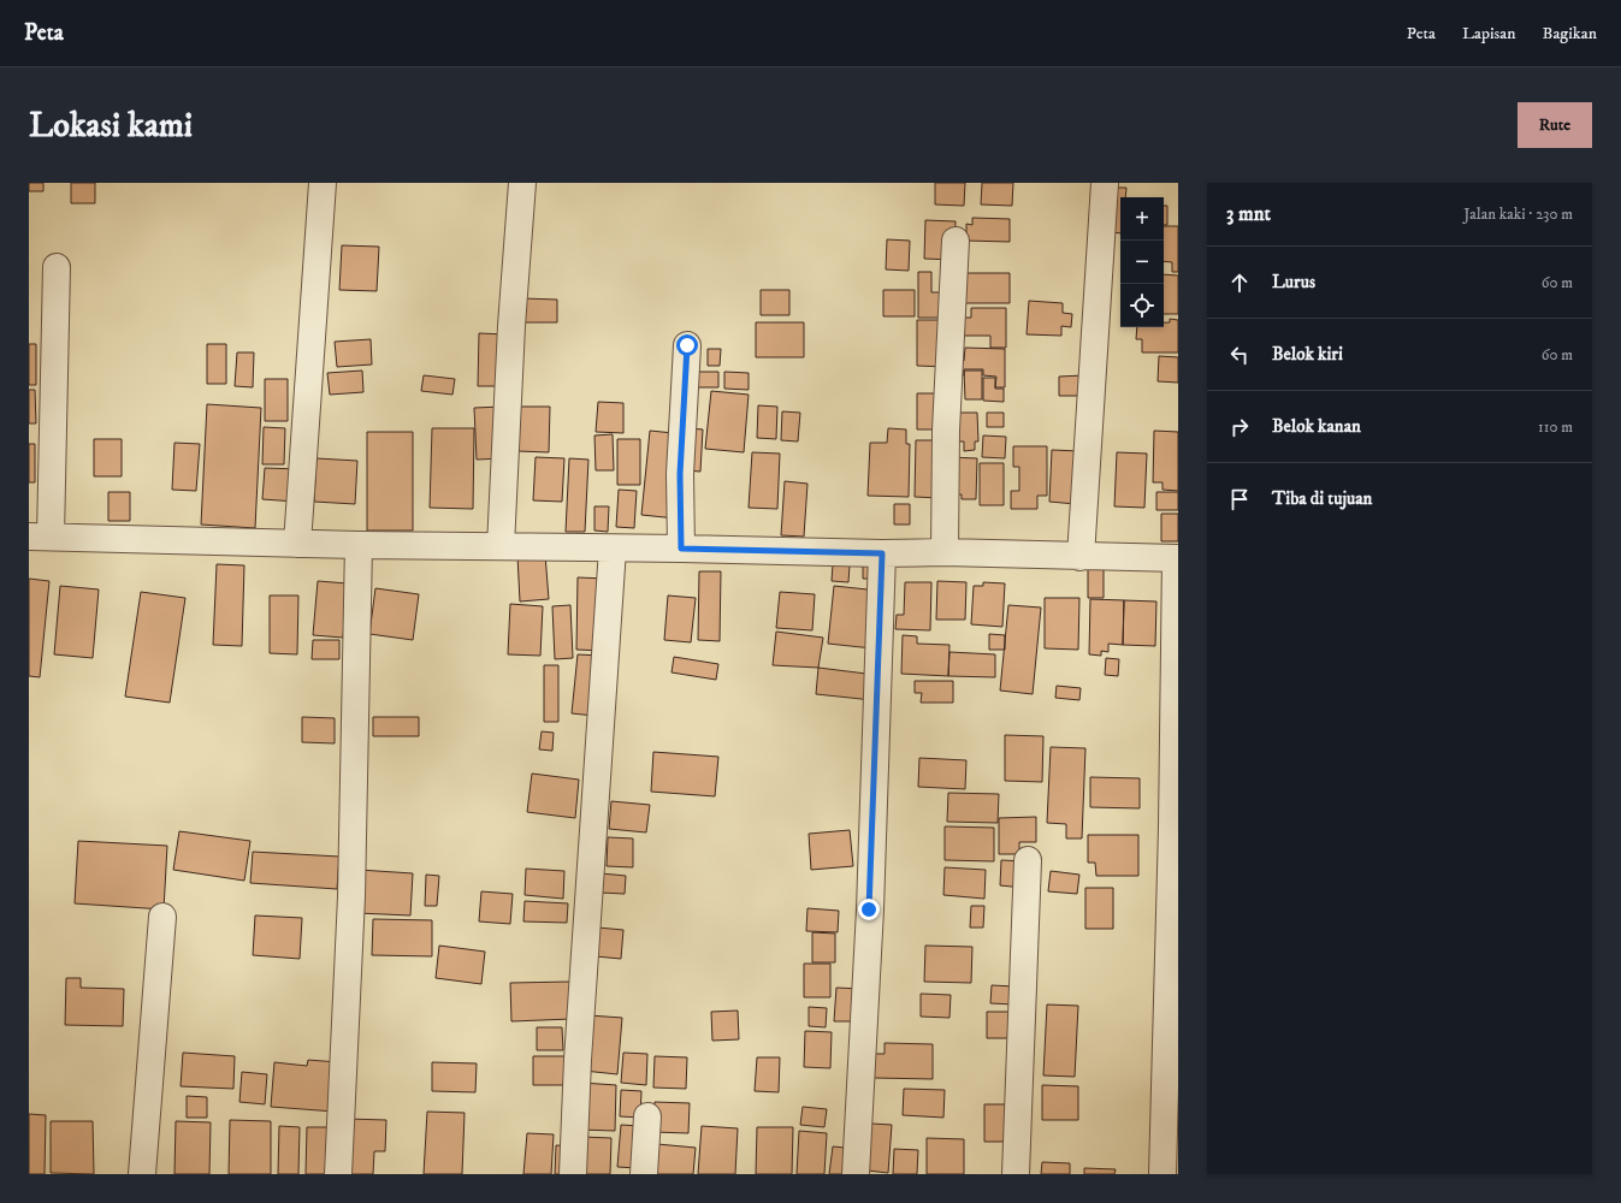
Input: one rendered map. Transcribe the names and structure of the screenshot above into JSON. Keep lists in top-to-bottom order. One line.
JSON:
{"page":{"header":"Peta","nav":["Peta","Lapisan","Bagikan"],"buttons":"Rute","title":"Lokasi kami","heading":["3 mnt","Jalan kaki · 230 m"],"map_buttons":["+","−"],"list":[["Lurus","60 m"],["Belok kiri","60 m"],["Belok kanan","110 m"],"Tiba di tujuan"]}}
